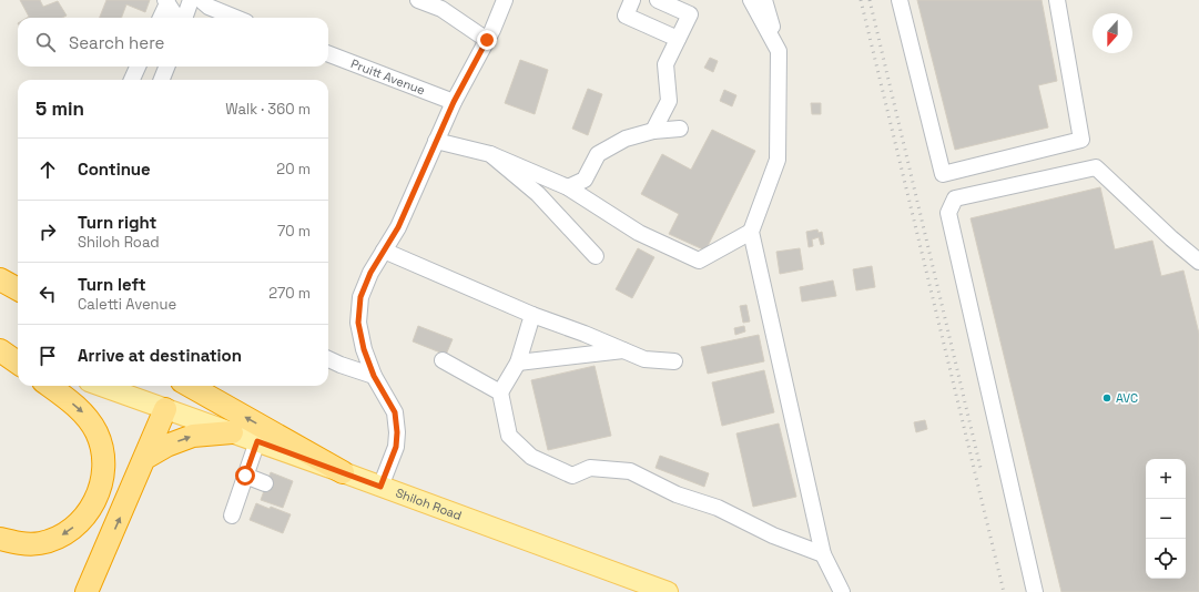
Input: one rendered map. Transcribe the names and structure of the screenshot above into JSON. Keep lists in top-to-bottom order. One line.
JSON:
{"streets":{"main road":["Shiloh Road"],"street":["Pruitt Avenue"]},"places":["AVC"],"north":"bottom","page":{"search":"Search here","heading":["5 min","Walk · 360 m"],"list":[["Continue","20 m"],["Turn right","Shiloh Road","70 m"],["Turn left","Caletti Avenue","270 m"],"Arrive at destination"],"map_buttons":["+","−"]}}
